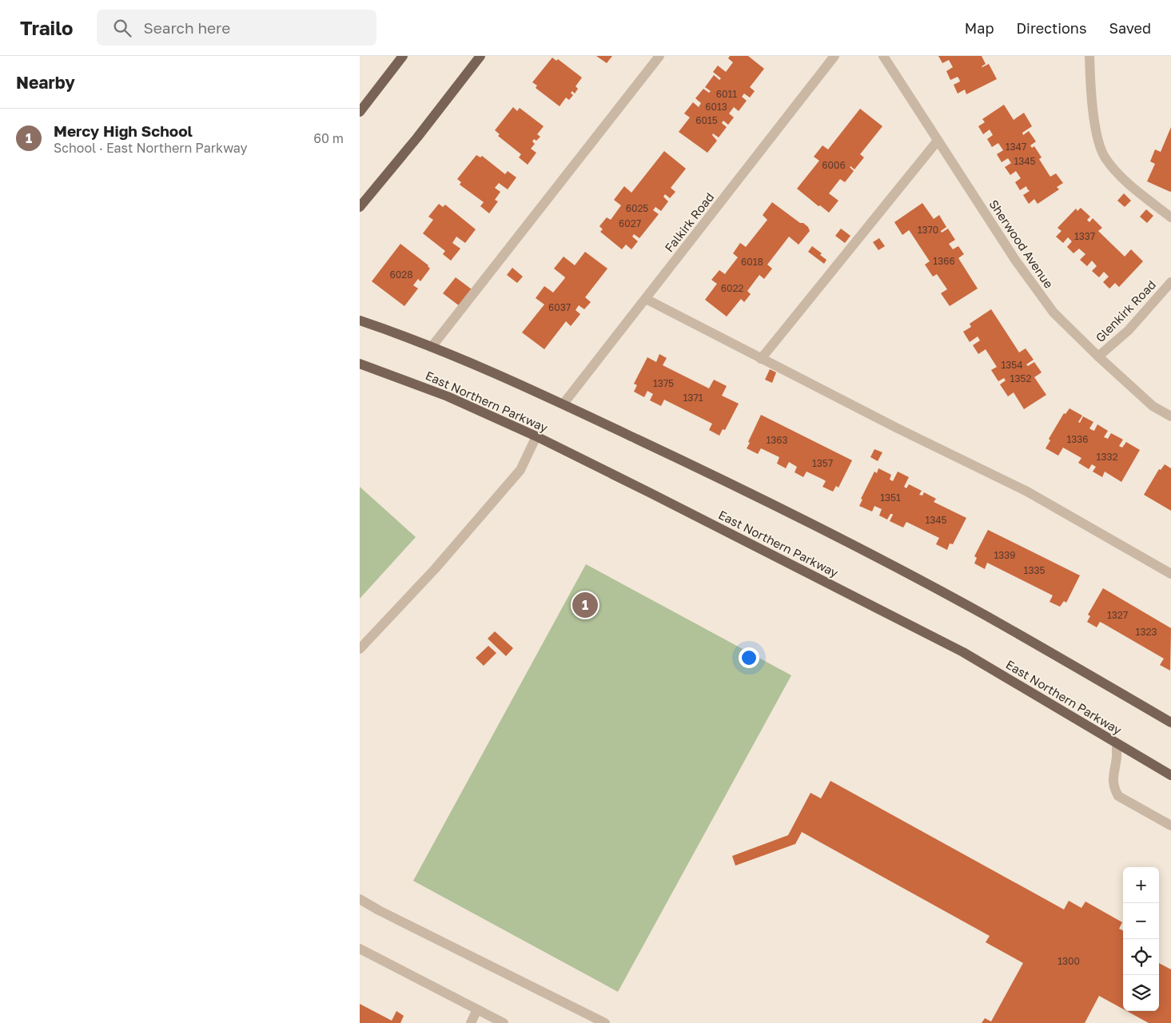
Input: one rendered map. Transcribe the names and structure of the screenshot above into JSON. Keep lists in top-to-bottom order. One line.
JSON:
{"streets":{"main road":["East Northern Parkway"],"street":["Falkirk Road","Sherwood Avenue","Glenkirk Road"]},"crossings":[["Sherwood Avenue","Glenkirk Road"]],"house_numbers":["6011","6013","6015","1347","1345","6006","6025","6027","1370","1337","1366","6018","6028","6022","6037","1354","1352","1375","1371","1336","1363","1332","1357","1351","1345","1339","1335","1327","1323","1300"],"page":{"header":"Trailo","search":"Search here","nav":["Map","Directions","Saved"],"heading":"Nearby","list":[{"mark":"1","name":"Mercy High School","note":"School · East Northern Parkway","value":"60 m"}],"pins":"1","map_buttons":["+","−"]}}
